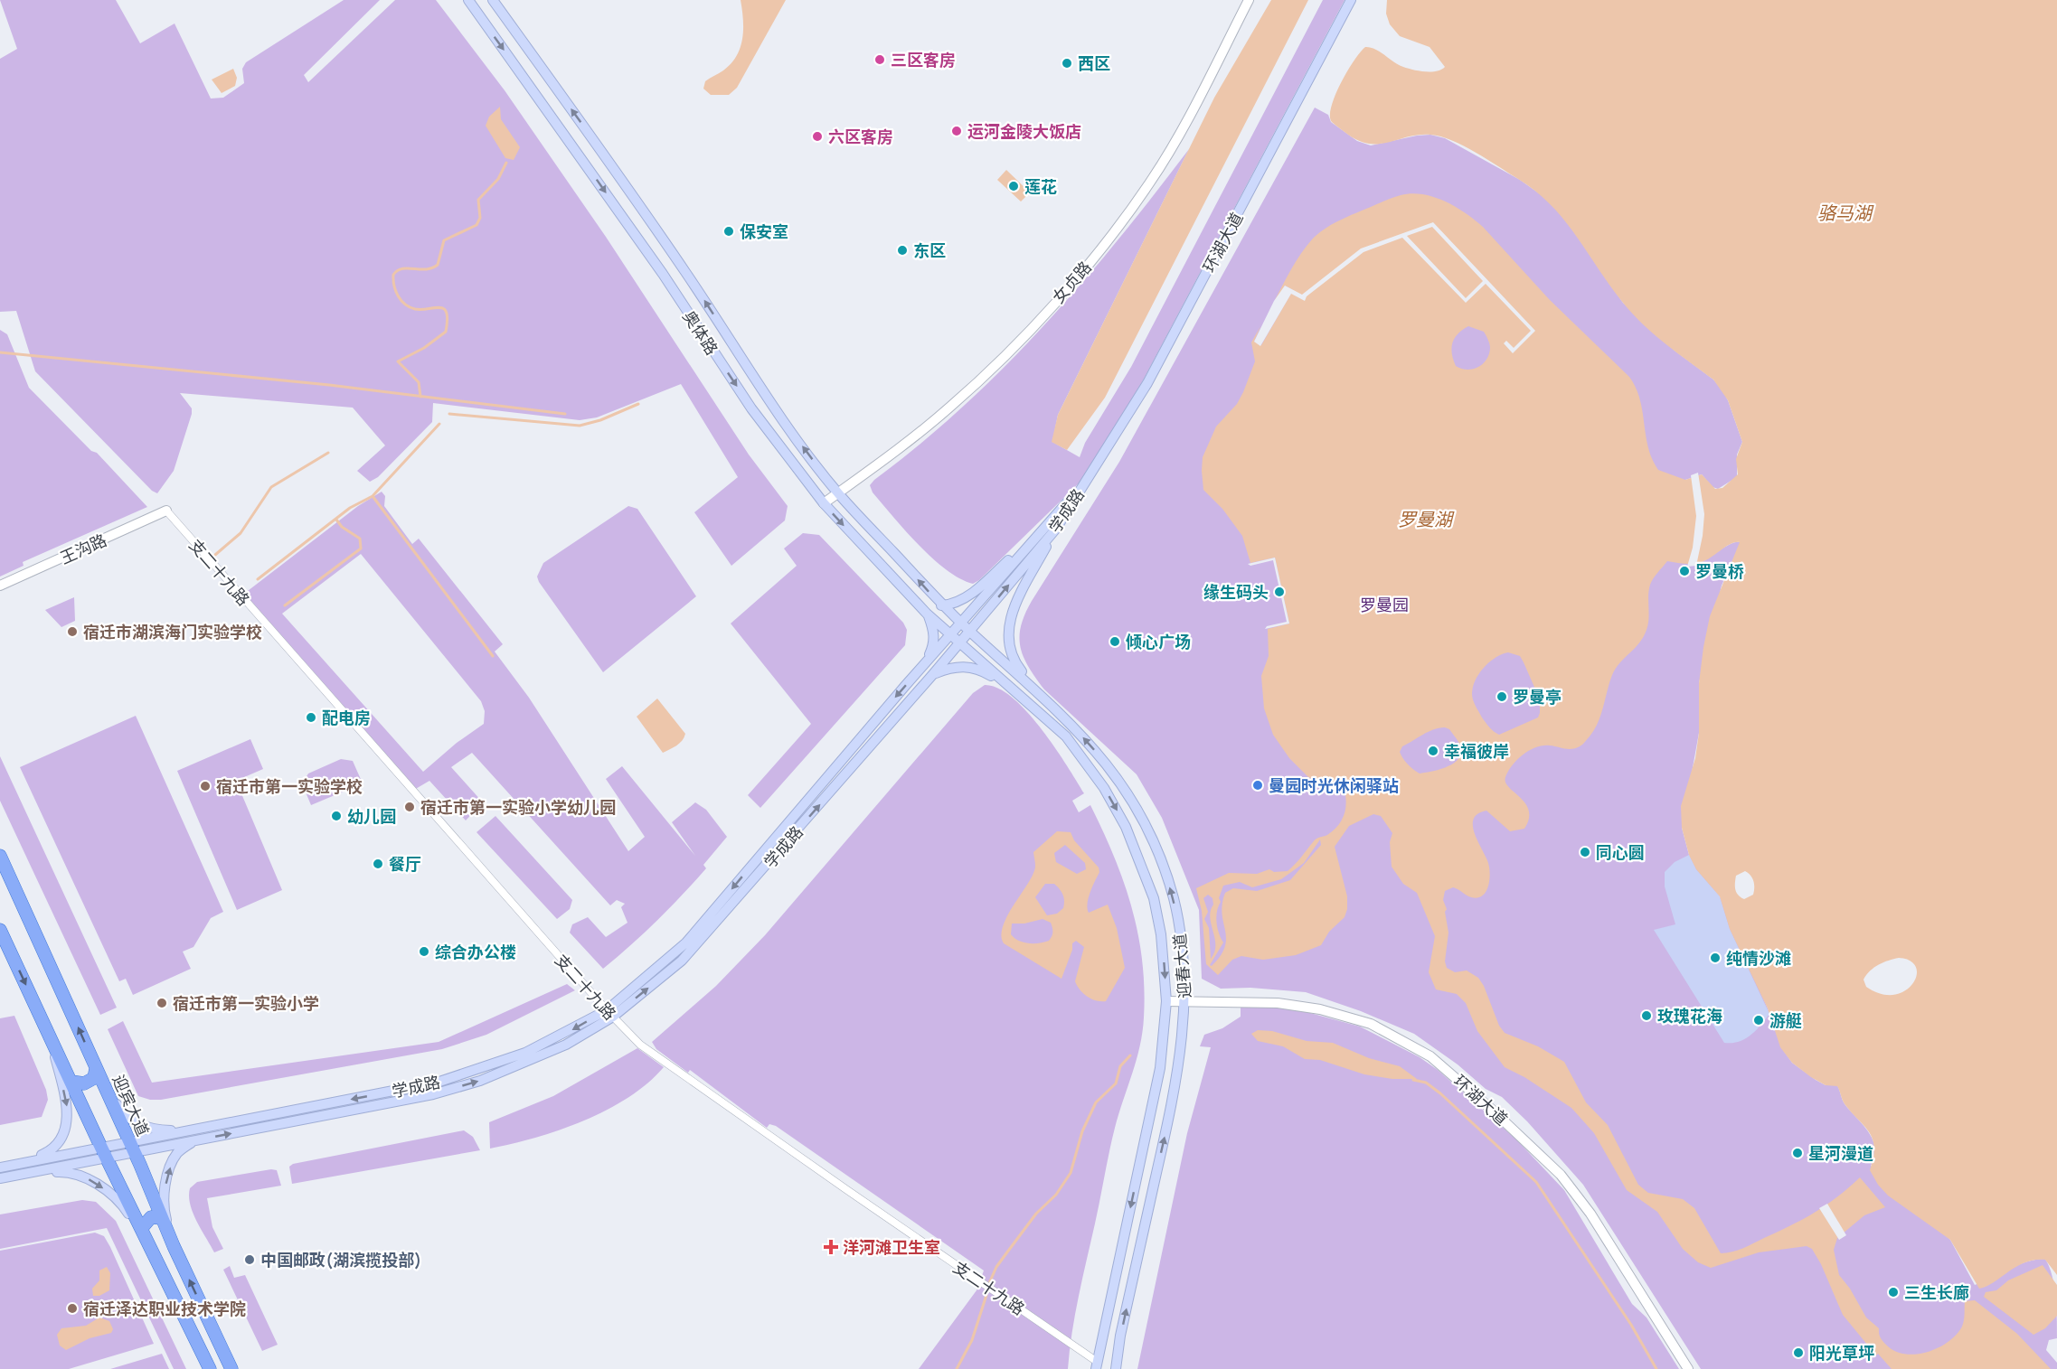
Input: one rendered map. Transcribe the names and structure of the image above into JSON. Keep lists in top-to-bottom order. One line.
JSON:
{"streets":{"highway":["迎宾大道"],"main road":["环湖大道","奥体路","学成路","迎春大道"],"street":["女贞路","王沟路","支二十九路"]},"crossings":[["环湖大道","学成路"],["环湖大道","迎春大道"],["女贞路","奥体路"],["奥体路","学成路"],["奥体路","迎春大道"],["学成路","支二十九路"],["学成路","迎春大道"],["学成路","迎宾大道"],["王沟路","支二十九路"],["支二十九路","迎春大道"]],"water":["骆马湖","罗曼湖"],"parks":["罗曼园"],"places":{"other":["三区客房","西区","运河金陵大饭店","六区客房","莲花","保安室","东区","罗曼桥","缘生码头","宿迁市湖滨海门实验学校","倾心广场","罗曼亭","配电房","幸福彼岸","曼园时光休闲驿站","宿迁市第一实验学校","宿迁市第一实验小学幼儿园","幼儿园","同心圆","餐厅","综合办公楼","纯情沙滩","宿迁市第一实验小学","玫瑰花海","游艇","星河漫道","中国邮政(湖滨揽投部)","三生长廊","宿迁泽达职业技术学院","阳光草坪"],"health":["洋河滩卫生室"]}}
